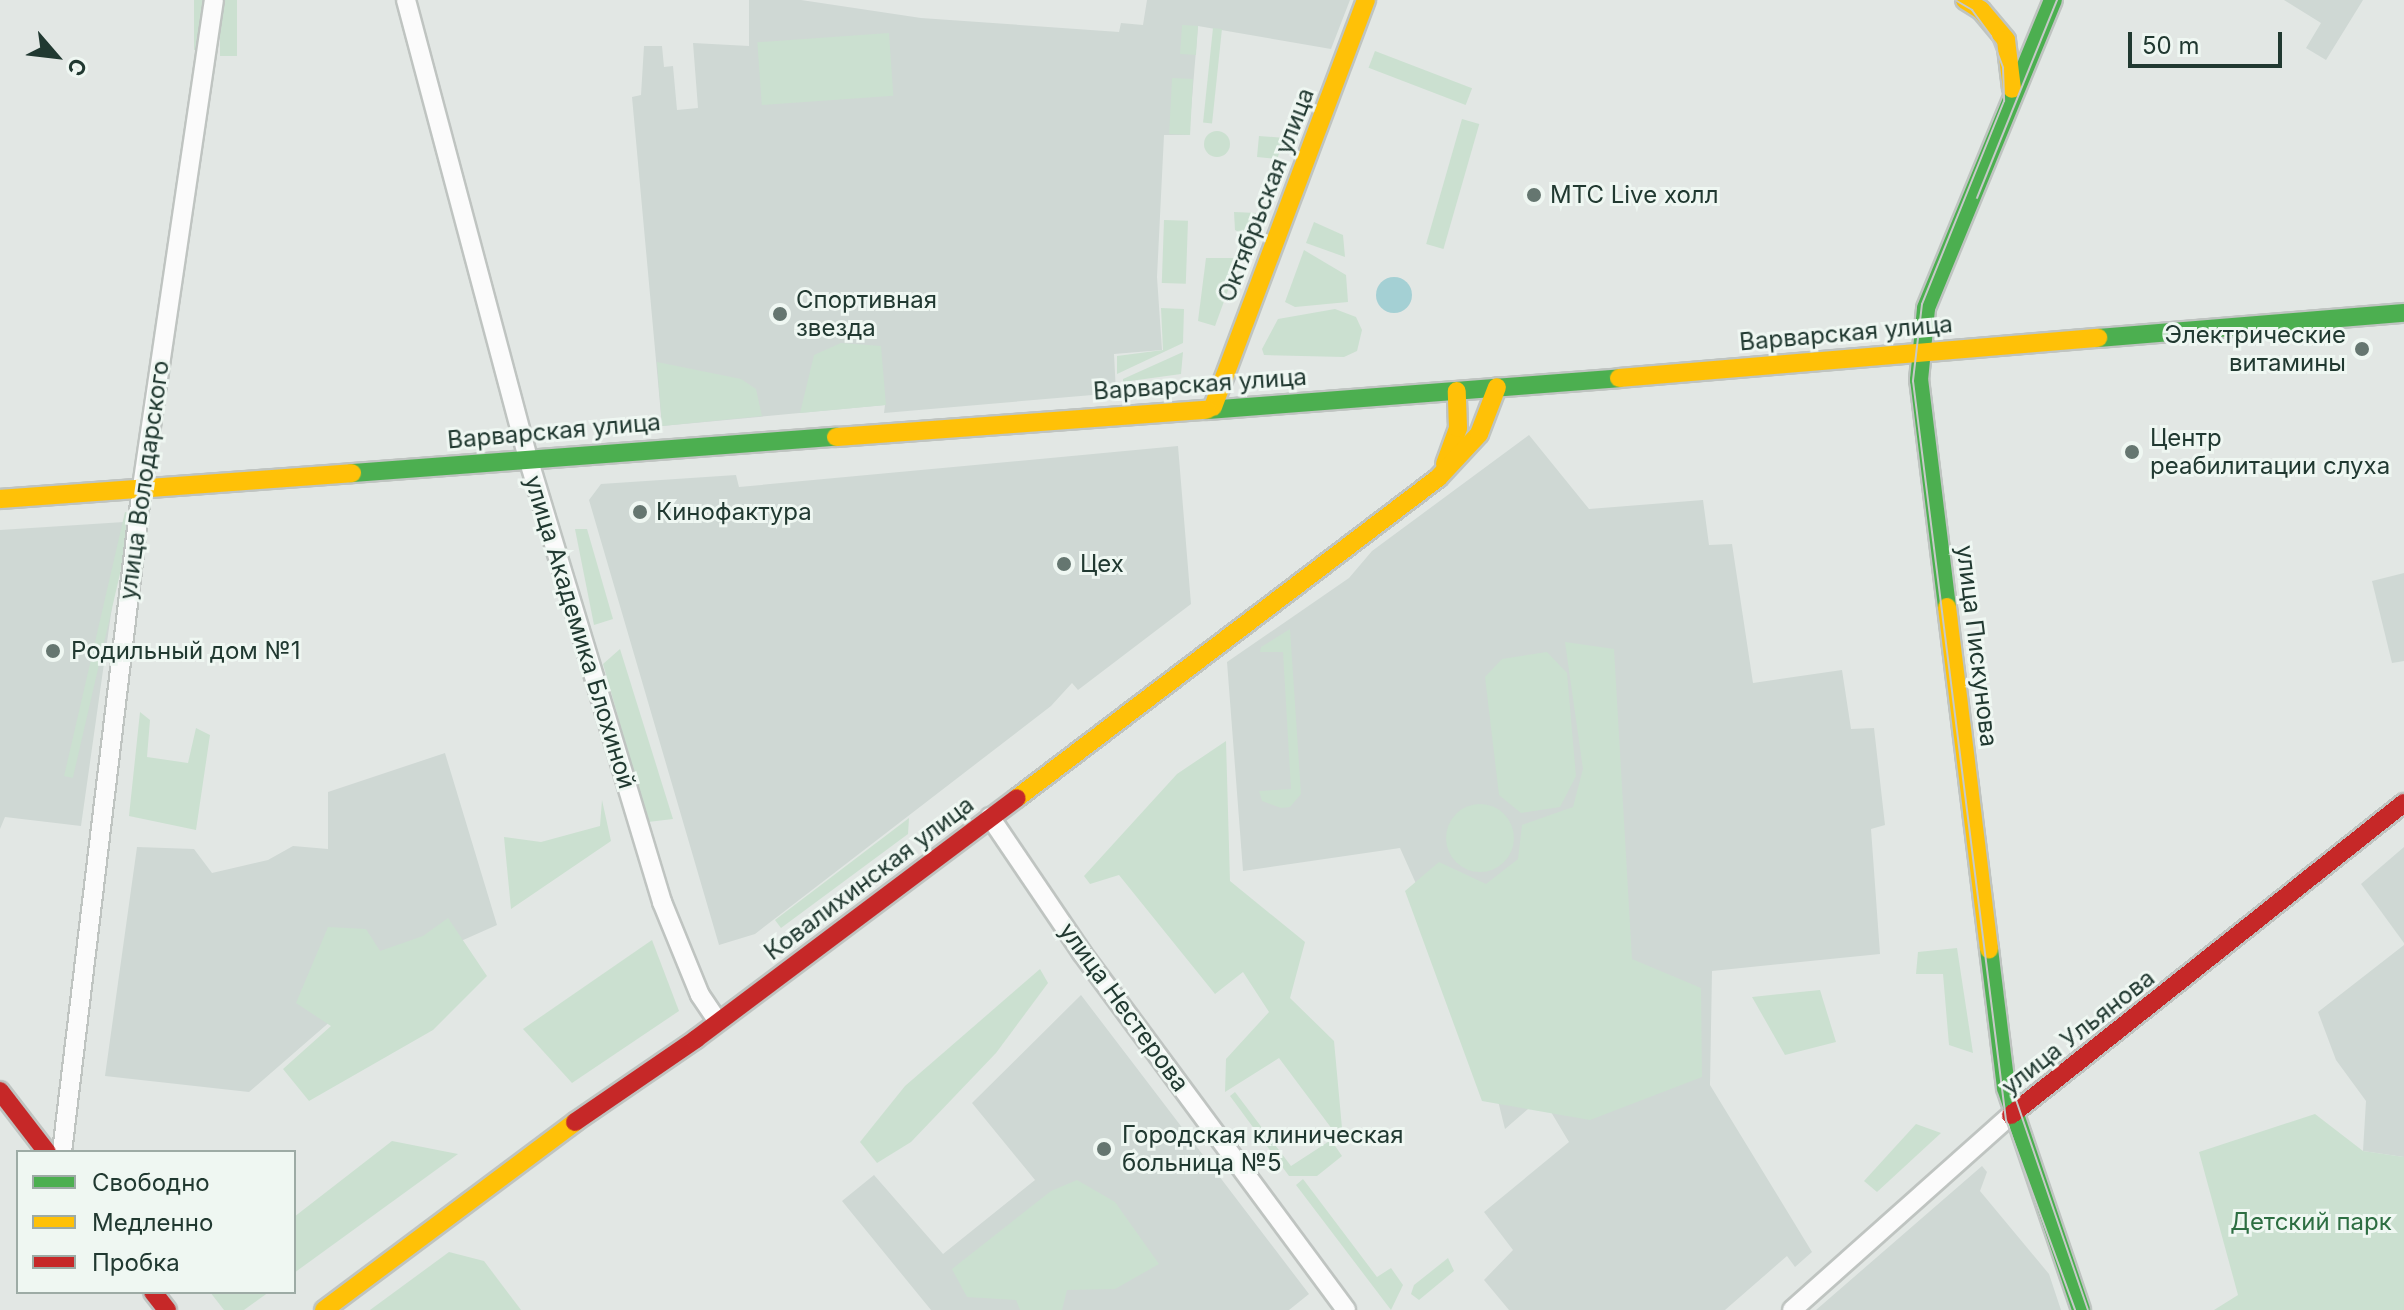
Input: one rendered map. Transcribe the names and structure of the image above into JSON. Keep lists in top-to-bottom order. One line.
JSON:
{"streets":{"street":["Октябрьская улица","Варварская улица","улица Володарского","улица Академика Блохиной","улица Пискунова","Ковалихинская улица","улица Нестерова","улица Ульянова"]},"crossings":[["Октябрьская улица","Варварская улица"],["Варварская улица","улица Володарского"],["Варварская улица","улица Академика Блохиной"],["Варварская улица","улица Пискунова"],["Варварская улица","Ковалихинская улица"],["улица Академика Блохиной","Ковалихинская улица"],["улица Пискунова","улица Ульянова"],["Ковалихинская улица","улица Нестерова"]],"parks":["Детский парк"],"places":["МТС Live холл","Спортивная звезда","Электрические витамины","Центр реабилитации слуха","Кинофактура","Цех","Родильный дом №1","Городская клиническая больница №5"],"legend":["Свободно","Медленно","Пробка"],"scale_bar":"50 m","north":"bottom right"}
